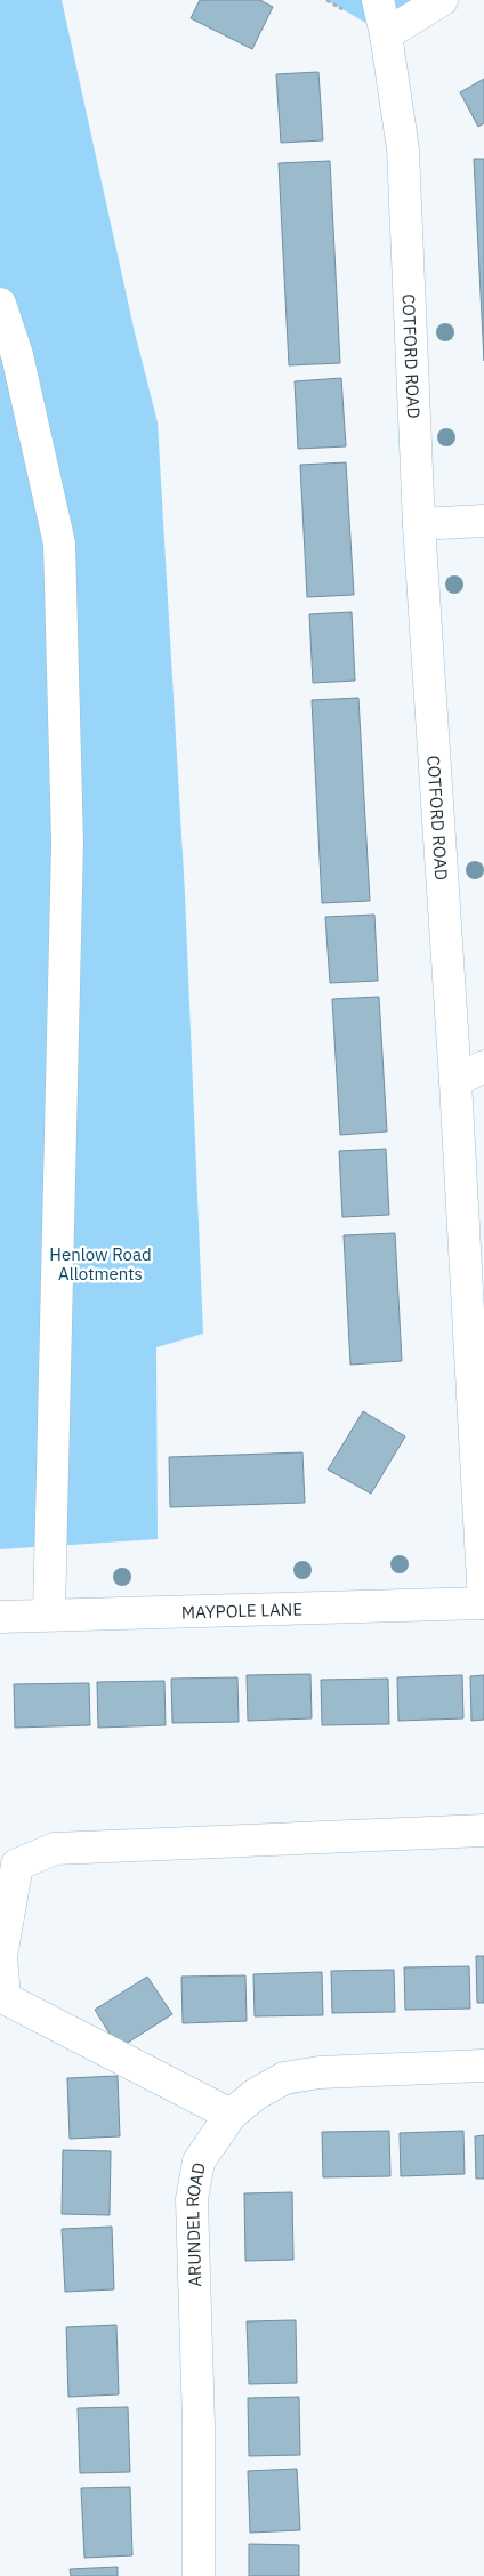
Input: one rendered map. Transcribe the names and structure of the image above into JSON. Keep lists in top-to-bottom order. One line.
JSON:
{"streets":{"street":["COTFORD ROAD","MAYPOLE LANE","ARUNDEL ROAD"]},"crossings":[["COTFORD ROAD","MAYPOLE LANE"]],"parks":["Henlow Road Allotments"]}
